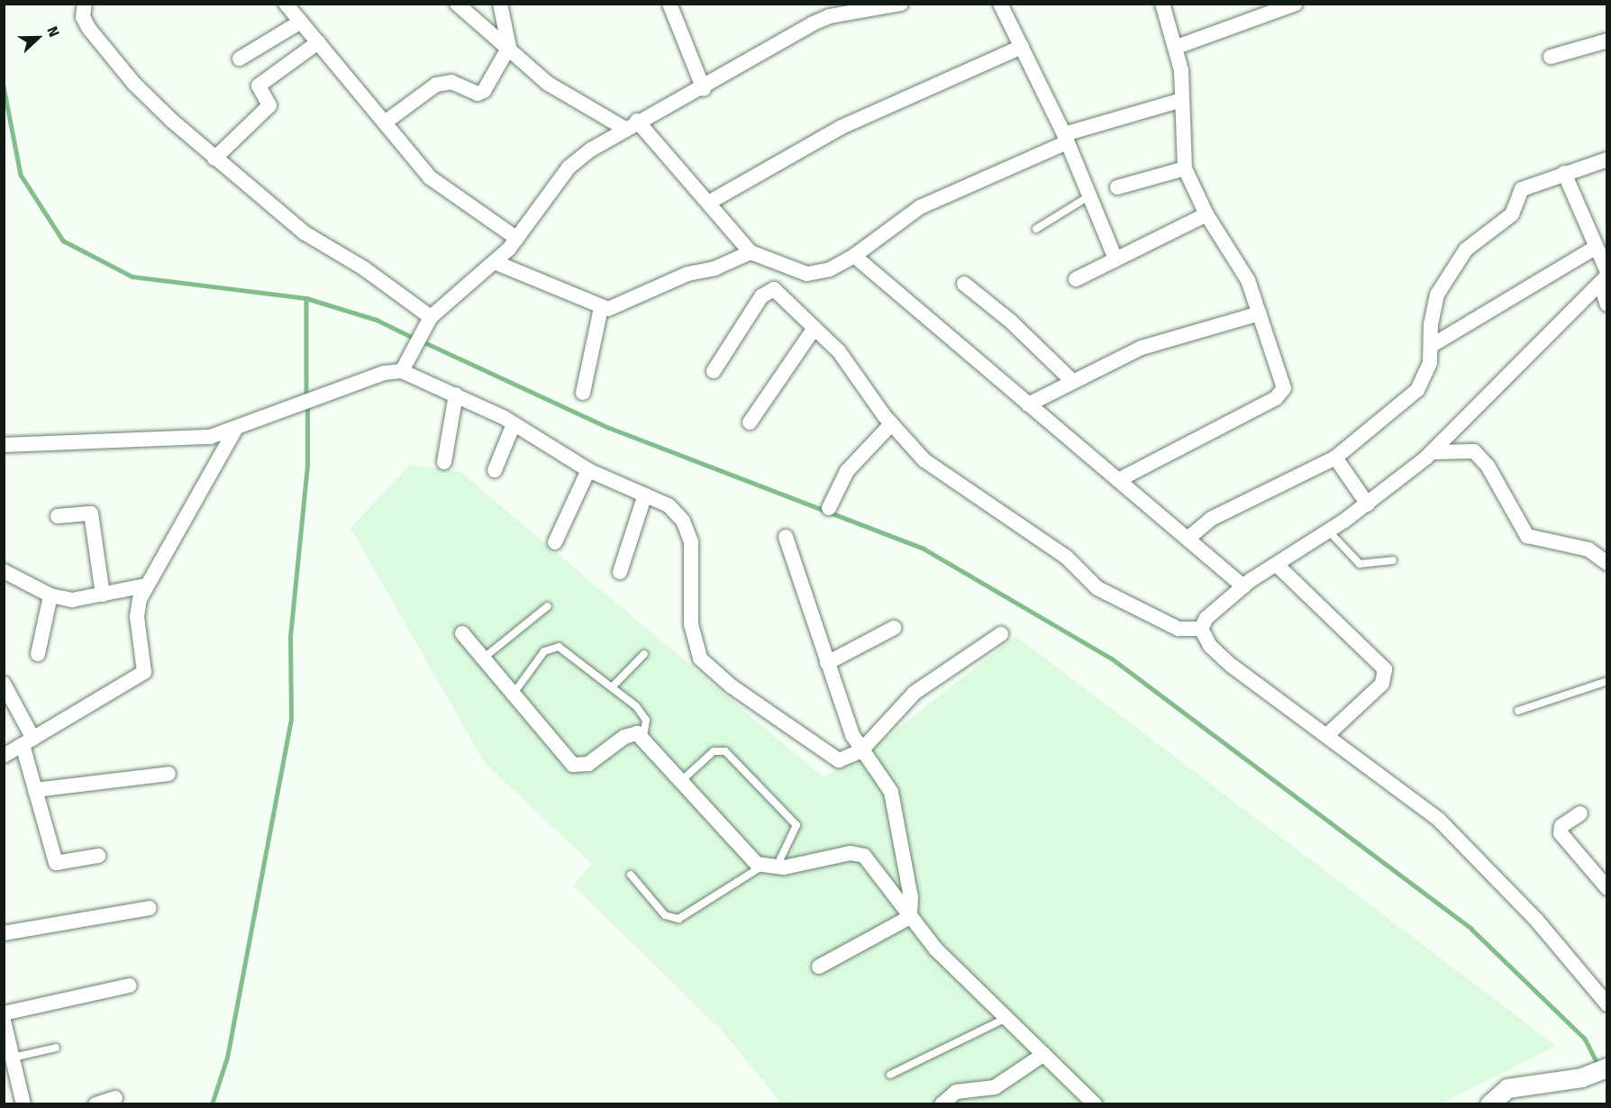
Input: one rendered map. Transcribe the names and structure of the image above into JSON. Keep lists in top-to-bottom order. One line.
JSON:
{"north":"right"}
